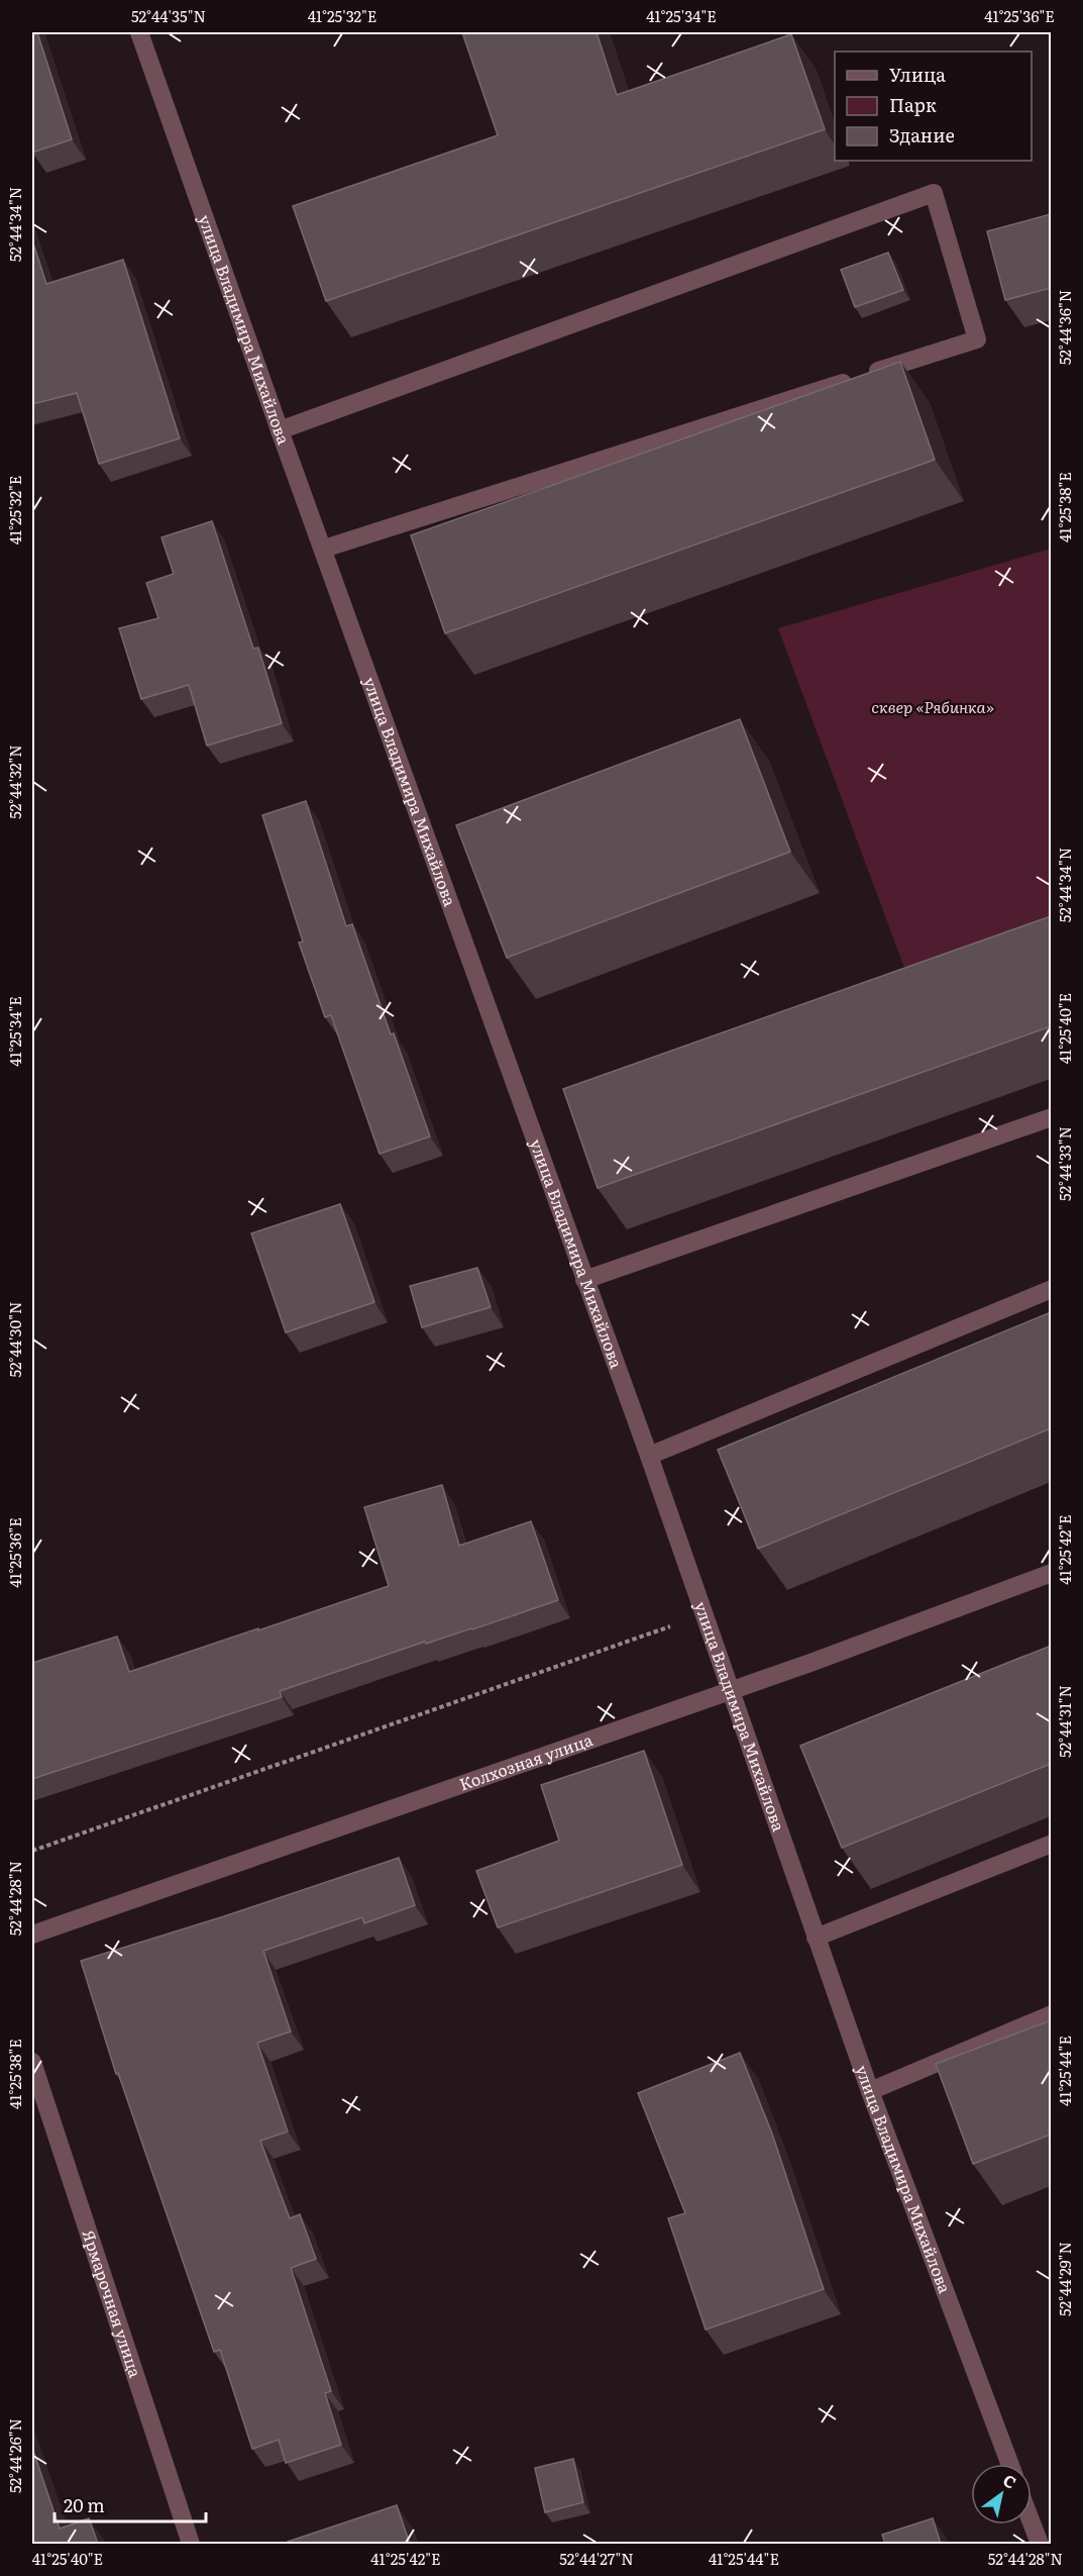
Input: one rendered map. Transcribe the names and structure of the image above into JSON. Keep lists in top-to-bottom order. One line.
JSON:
{"streets":{"street":["улица Владимира Михайлова","Колхозная улица","Ярмарочная улица"]},"crossings":[["улица Владимира Михайлова","Колхозная улица"]],"parks":["сквер «Рябинка»"],"legend":["Улица","Парк","Здание"],"scale_bar":"20 m","north":"top right","coordinates":["52°44'35\"N","41°25'32\"E","41°25'34\"E","41°25'36\"E","52°44'34\"N","52°44'36\"N","41°25'38\"E","52°44'32\"N","41°25'40\"E","52°44'33\"N","52°44'30\"N","41°25'42\"E","52°44'31\"N","52°44'28\"N","41°25'44\"E","52°44'29\"N","52°44'26\"N","52°44'27\"N"]}
